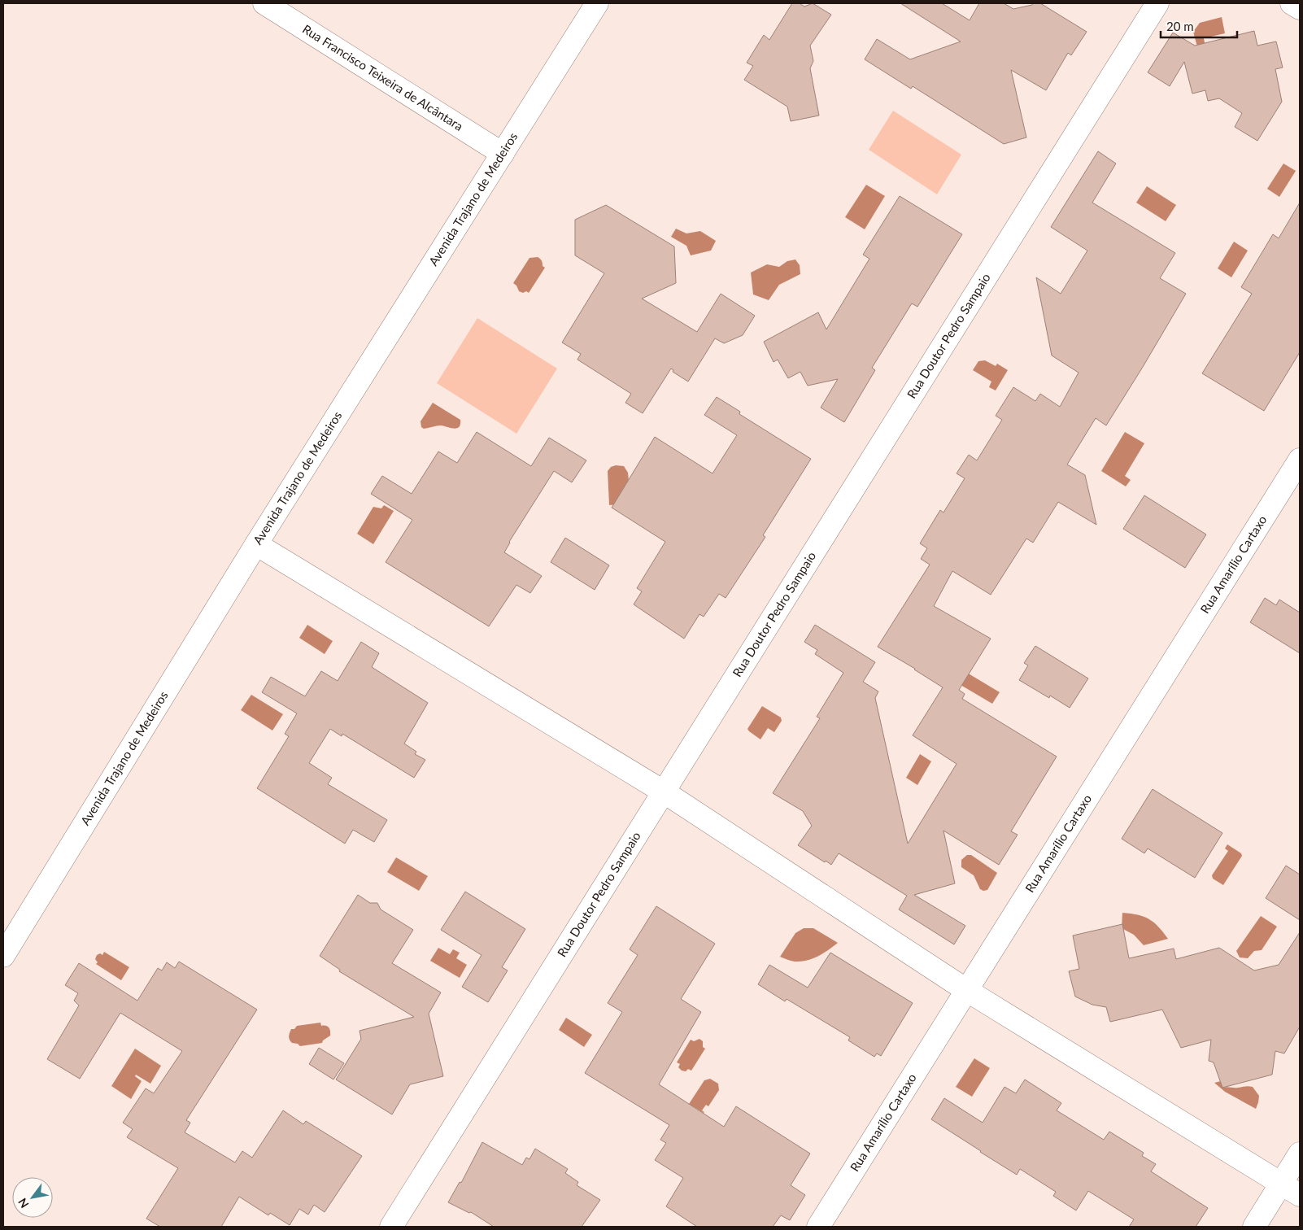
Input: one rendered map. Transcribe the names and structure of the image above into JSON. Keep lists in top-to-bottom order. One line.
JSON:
{"streets":{"street":["Rua Francisco Teixeira de Alcântara","Avenida Trajano de Medeiros","Rua Doutor Pedro Sampaio","Rua Amarílio Cartaxo"]},"crossings":[["Rua Francisco Teixeira de Alcântara","Avenida Trajano de Medeiros"]],"scale_bar":"20 m","north":"bottom left"}
